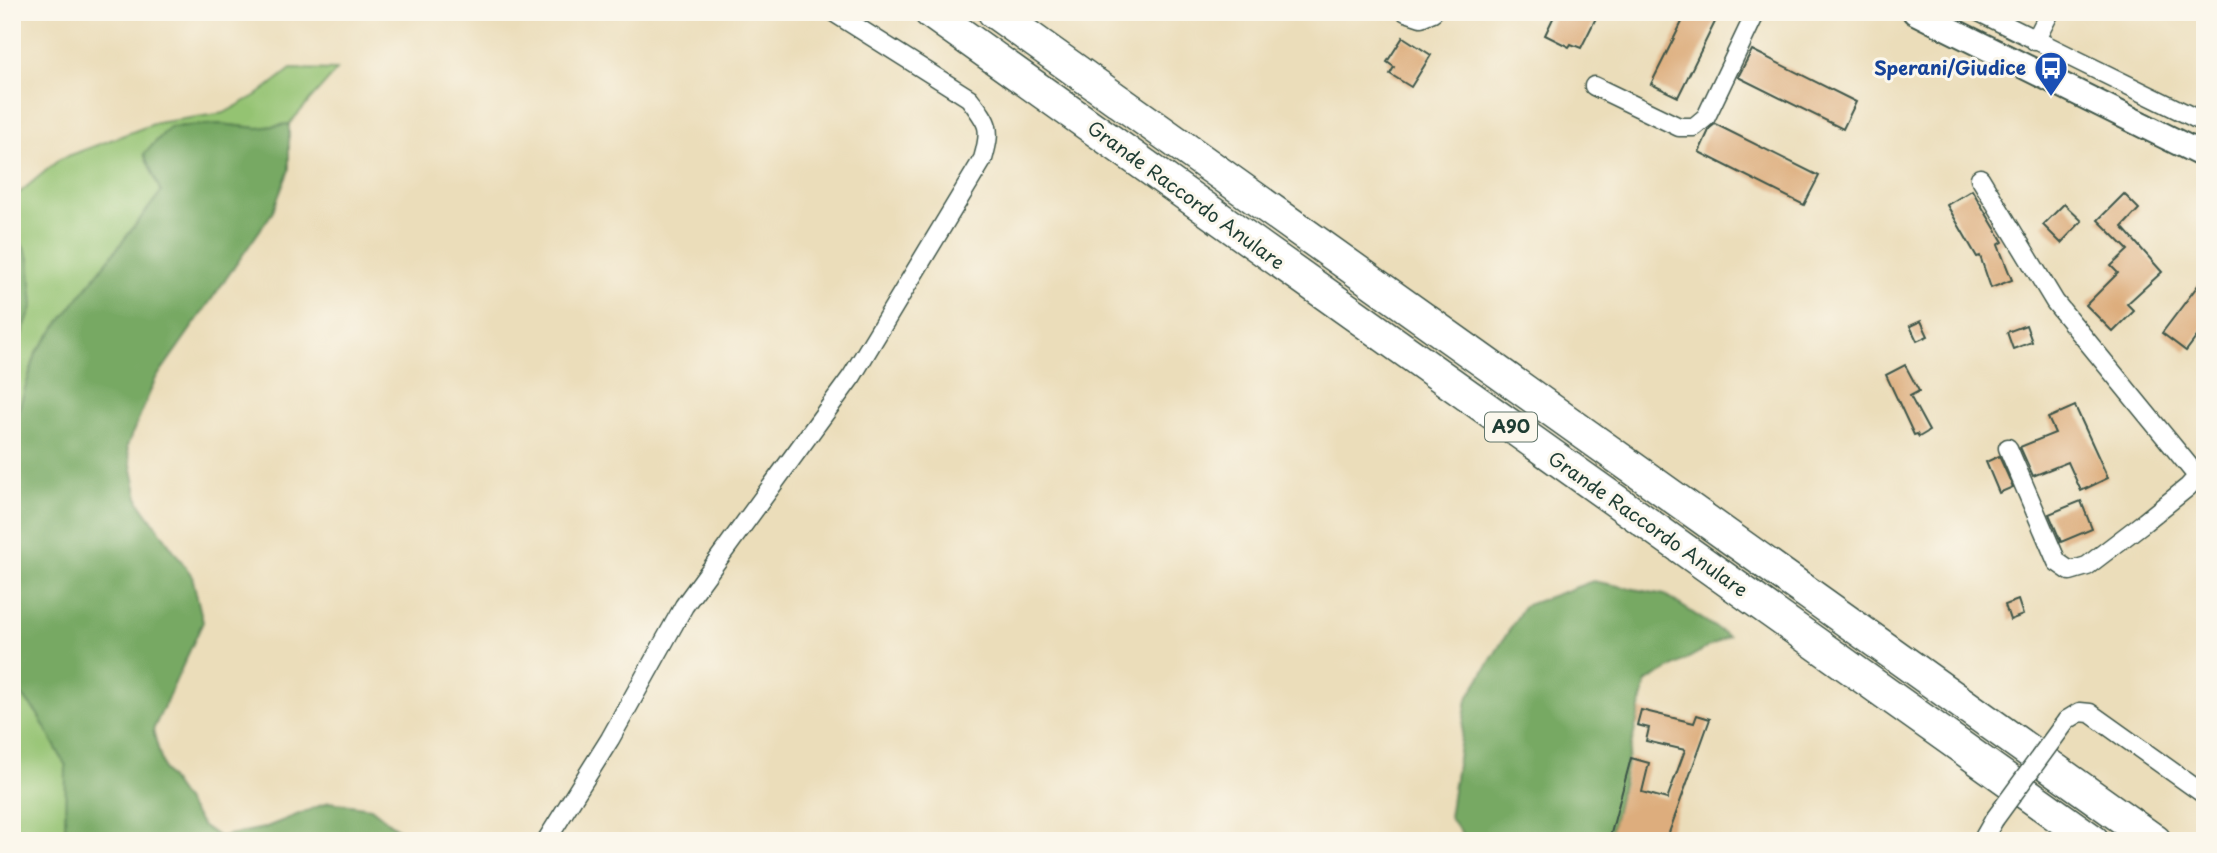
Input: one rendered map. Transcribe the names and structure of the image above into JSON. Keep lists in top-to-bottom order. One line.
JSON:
{"streets":{"highway":["Grande Raccordo Anulare","A90"]},"places":{"bus stop":["Sperani/Giudice"]}}
